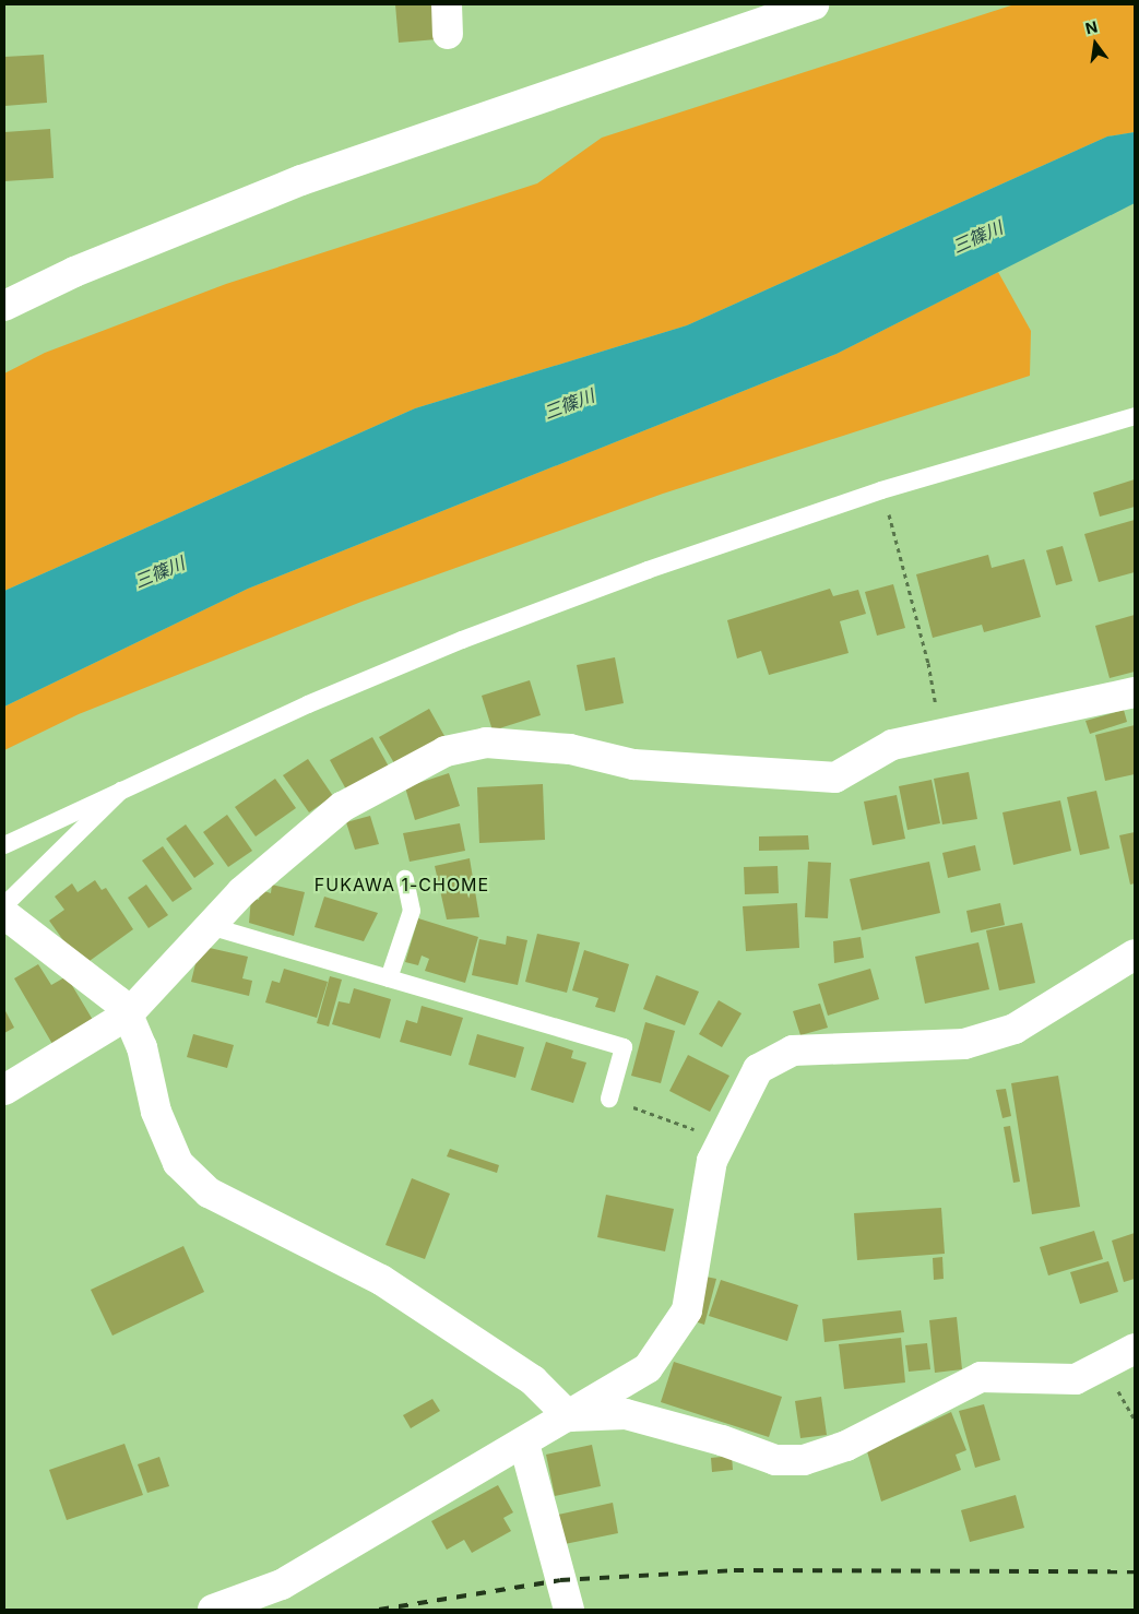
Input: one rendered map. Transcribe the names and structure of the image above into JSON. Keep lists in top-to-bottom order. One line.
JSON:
{"districts":["FUKAWA 1-CHOME"],"water":["三篠川"],"north":"top"}
